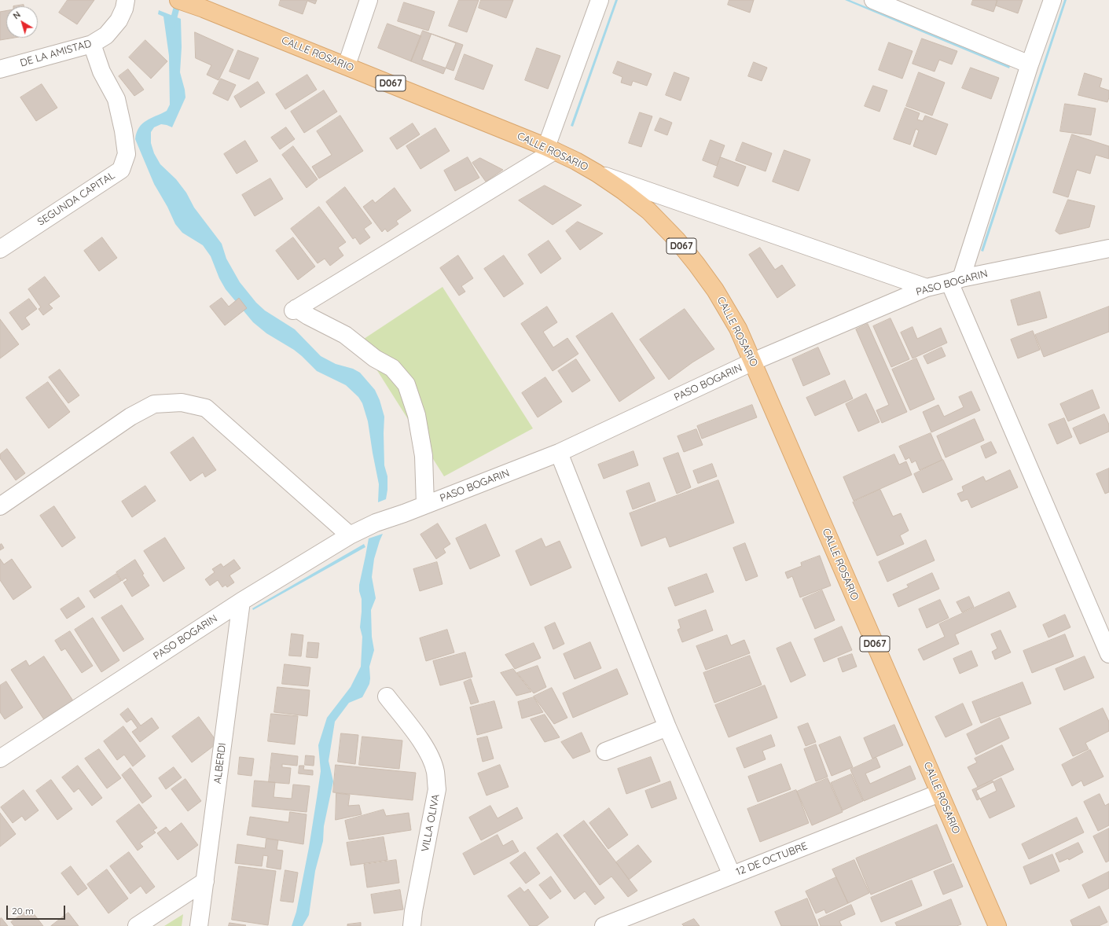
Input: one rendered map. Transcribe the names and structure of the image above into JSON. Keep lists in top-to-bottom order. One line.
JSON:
{"streets":{"main road":["CALLE ROSARIO","D067"],"street":["DE LA AMISTAD","SEGUNDA CAPITAL","PASO BOGARIN","ALBERDI","VILLA OLIVA","12 DE OCTUBRE"]},"crossings":[["DE LA AMISTAD","SEGUNDA CAPITAL"],["CALLE ROSARIO","PASO BOGARIN"],["CALLE ROSARIO","12 DE OCTUBRE"],["PASO BOGARIN","ALBERDI"]],"scale_bar":"20 m","north":"top left"}
